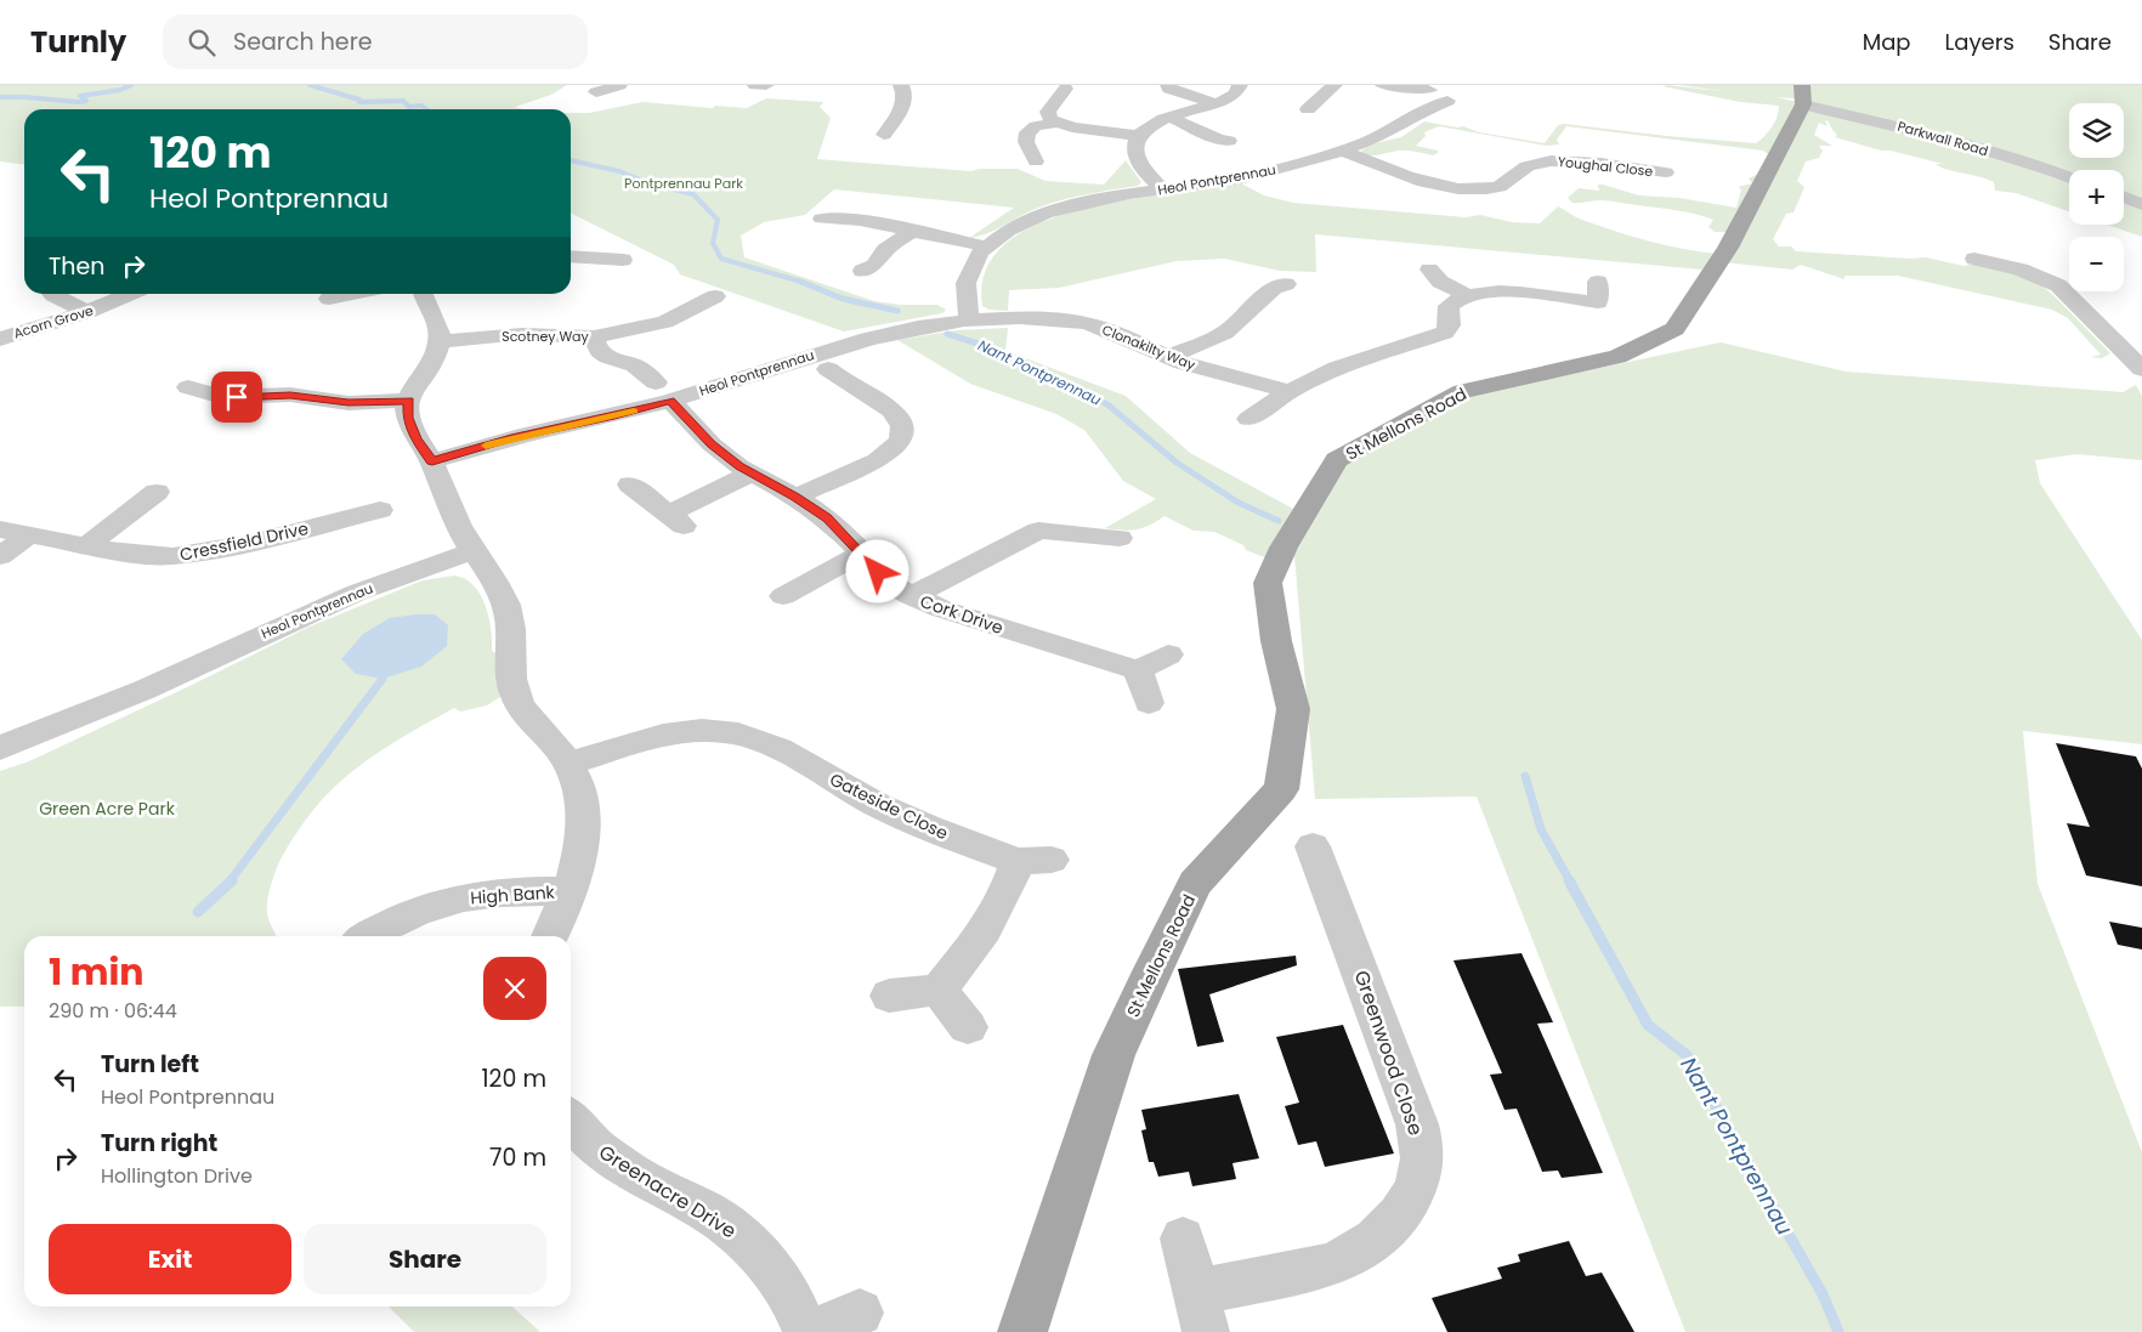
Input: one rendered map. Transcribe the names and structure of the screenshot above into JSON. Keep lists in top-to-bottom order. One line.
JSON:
{"streets":{"main road":["St Mellons Road"],"street":["Parkwall Road","Youghal Close","Heol Pontprennau","Acorn Grove","Scotney Way","Clonakilty Way","Cressfield Drive","Cork Drive","Gateside Close","High Bank","Greenwood Close","Greenacre Drive"]},"crossings":[["Parkwall Road","St Mellons Road"],["Youghal Close","Heol Pontprennau"],["Heol Pontprennau","Clonakilty Way"],["Heol Pontprennau","Cork Drive"],["Scotney Way","Cork Drive"]],"water":["Nant Pontprennau"],"parks":["Pontprennau Park","Green Acre Park"],"page":{"header":"Turnly","search":"Search here","nav":["Map","Layers","Share"],"map_buttons":["+","−"],"turn":["120 m","Heol Pontprennau"],"then":"Then","heading":["1 min","290 m · 06:44"],"list":[{"name":"Turn left","note":"Heol Pontprennau","value":"120 m"},{"name":"Turn right","note":"Hollington Drive","value":"70 m"}],"buttons":["Exit","Share"]}}
